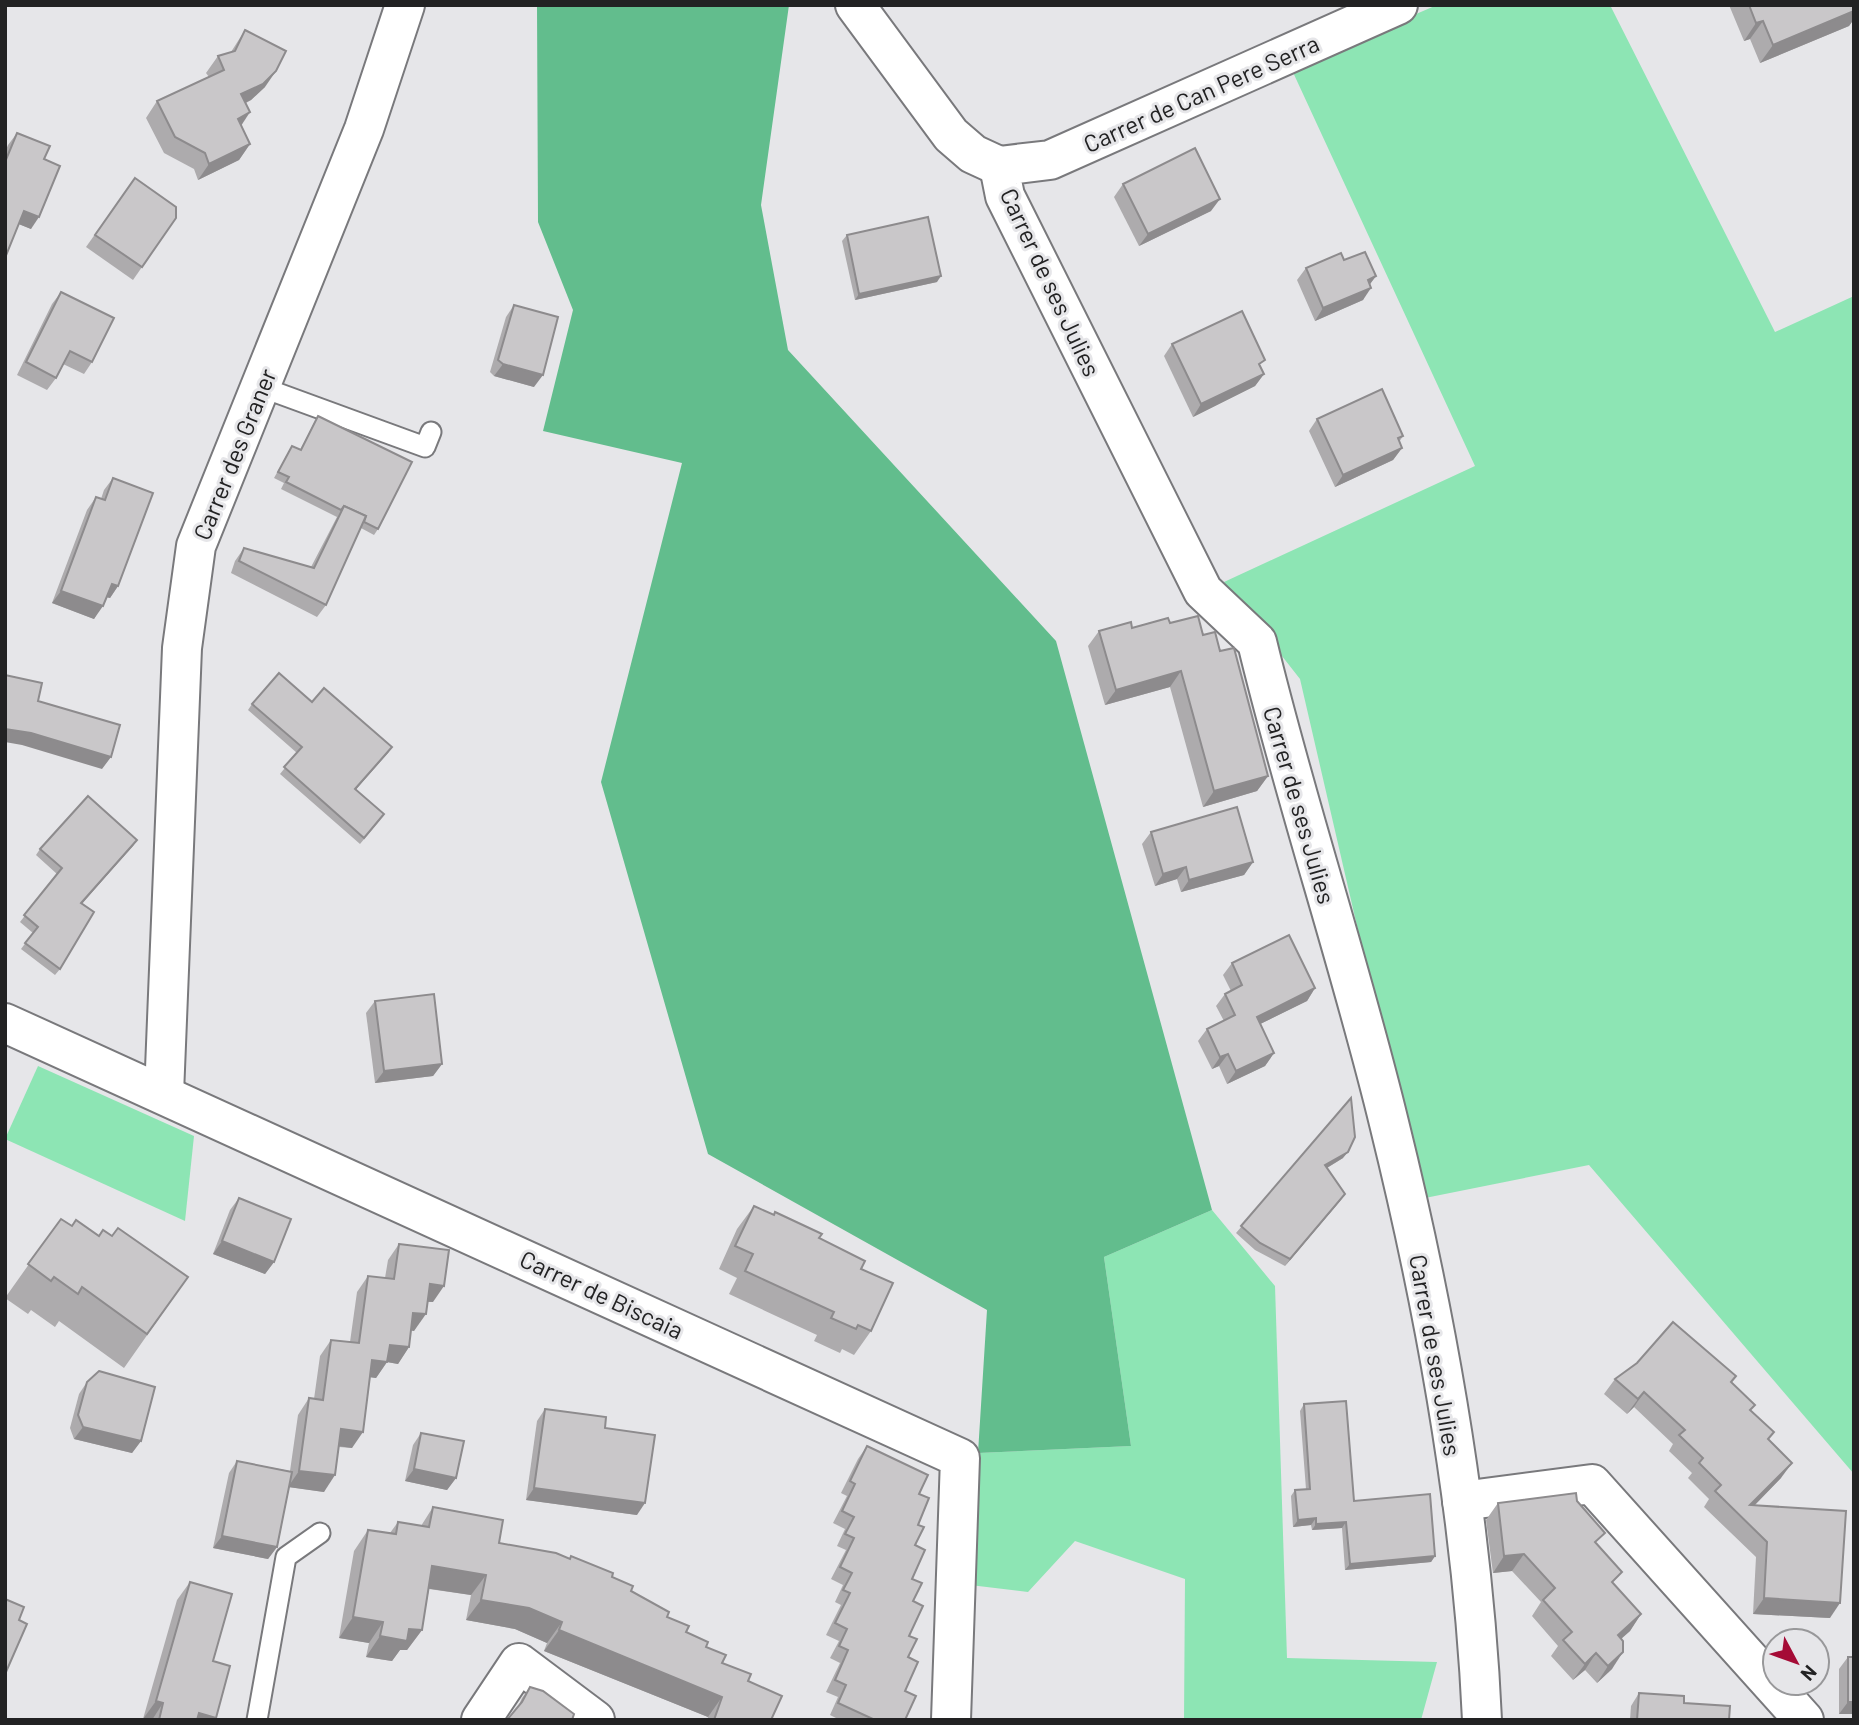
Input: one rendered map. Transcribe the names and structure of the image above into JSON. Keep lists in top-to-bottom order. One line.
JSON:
{"streets":{"street":["Carrer de Can Pere Serra","Carrer de ses Julies","Carrer des Graner","Carrer de Biscaia"]},"crossings":[["Carrer de Can Pere Serra","Carrer de ses Julies"],["Carrer des Graner","Carrer de Biscaia"]],"north":"bottom right"}
